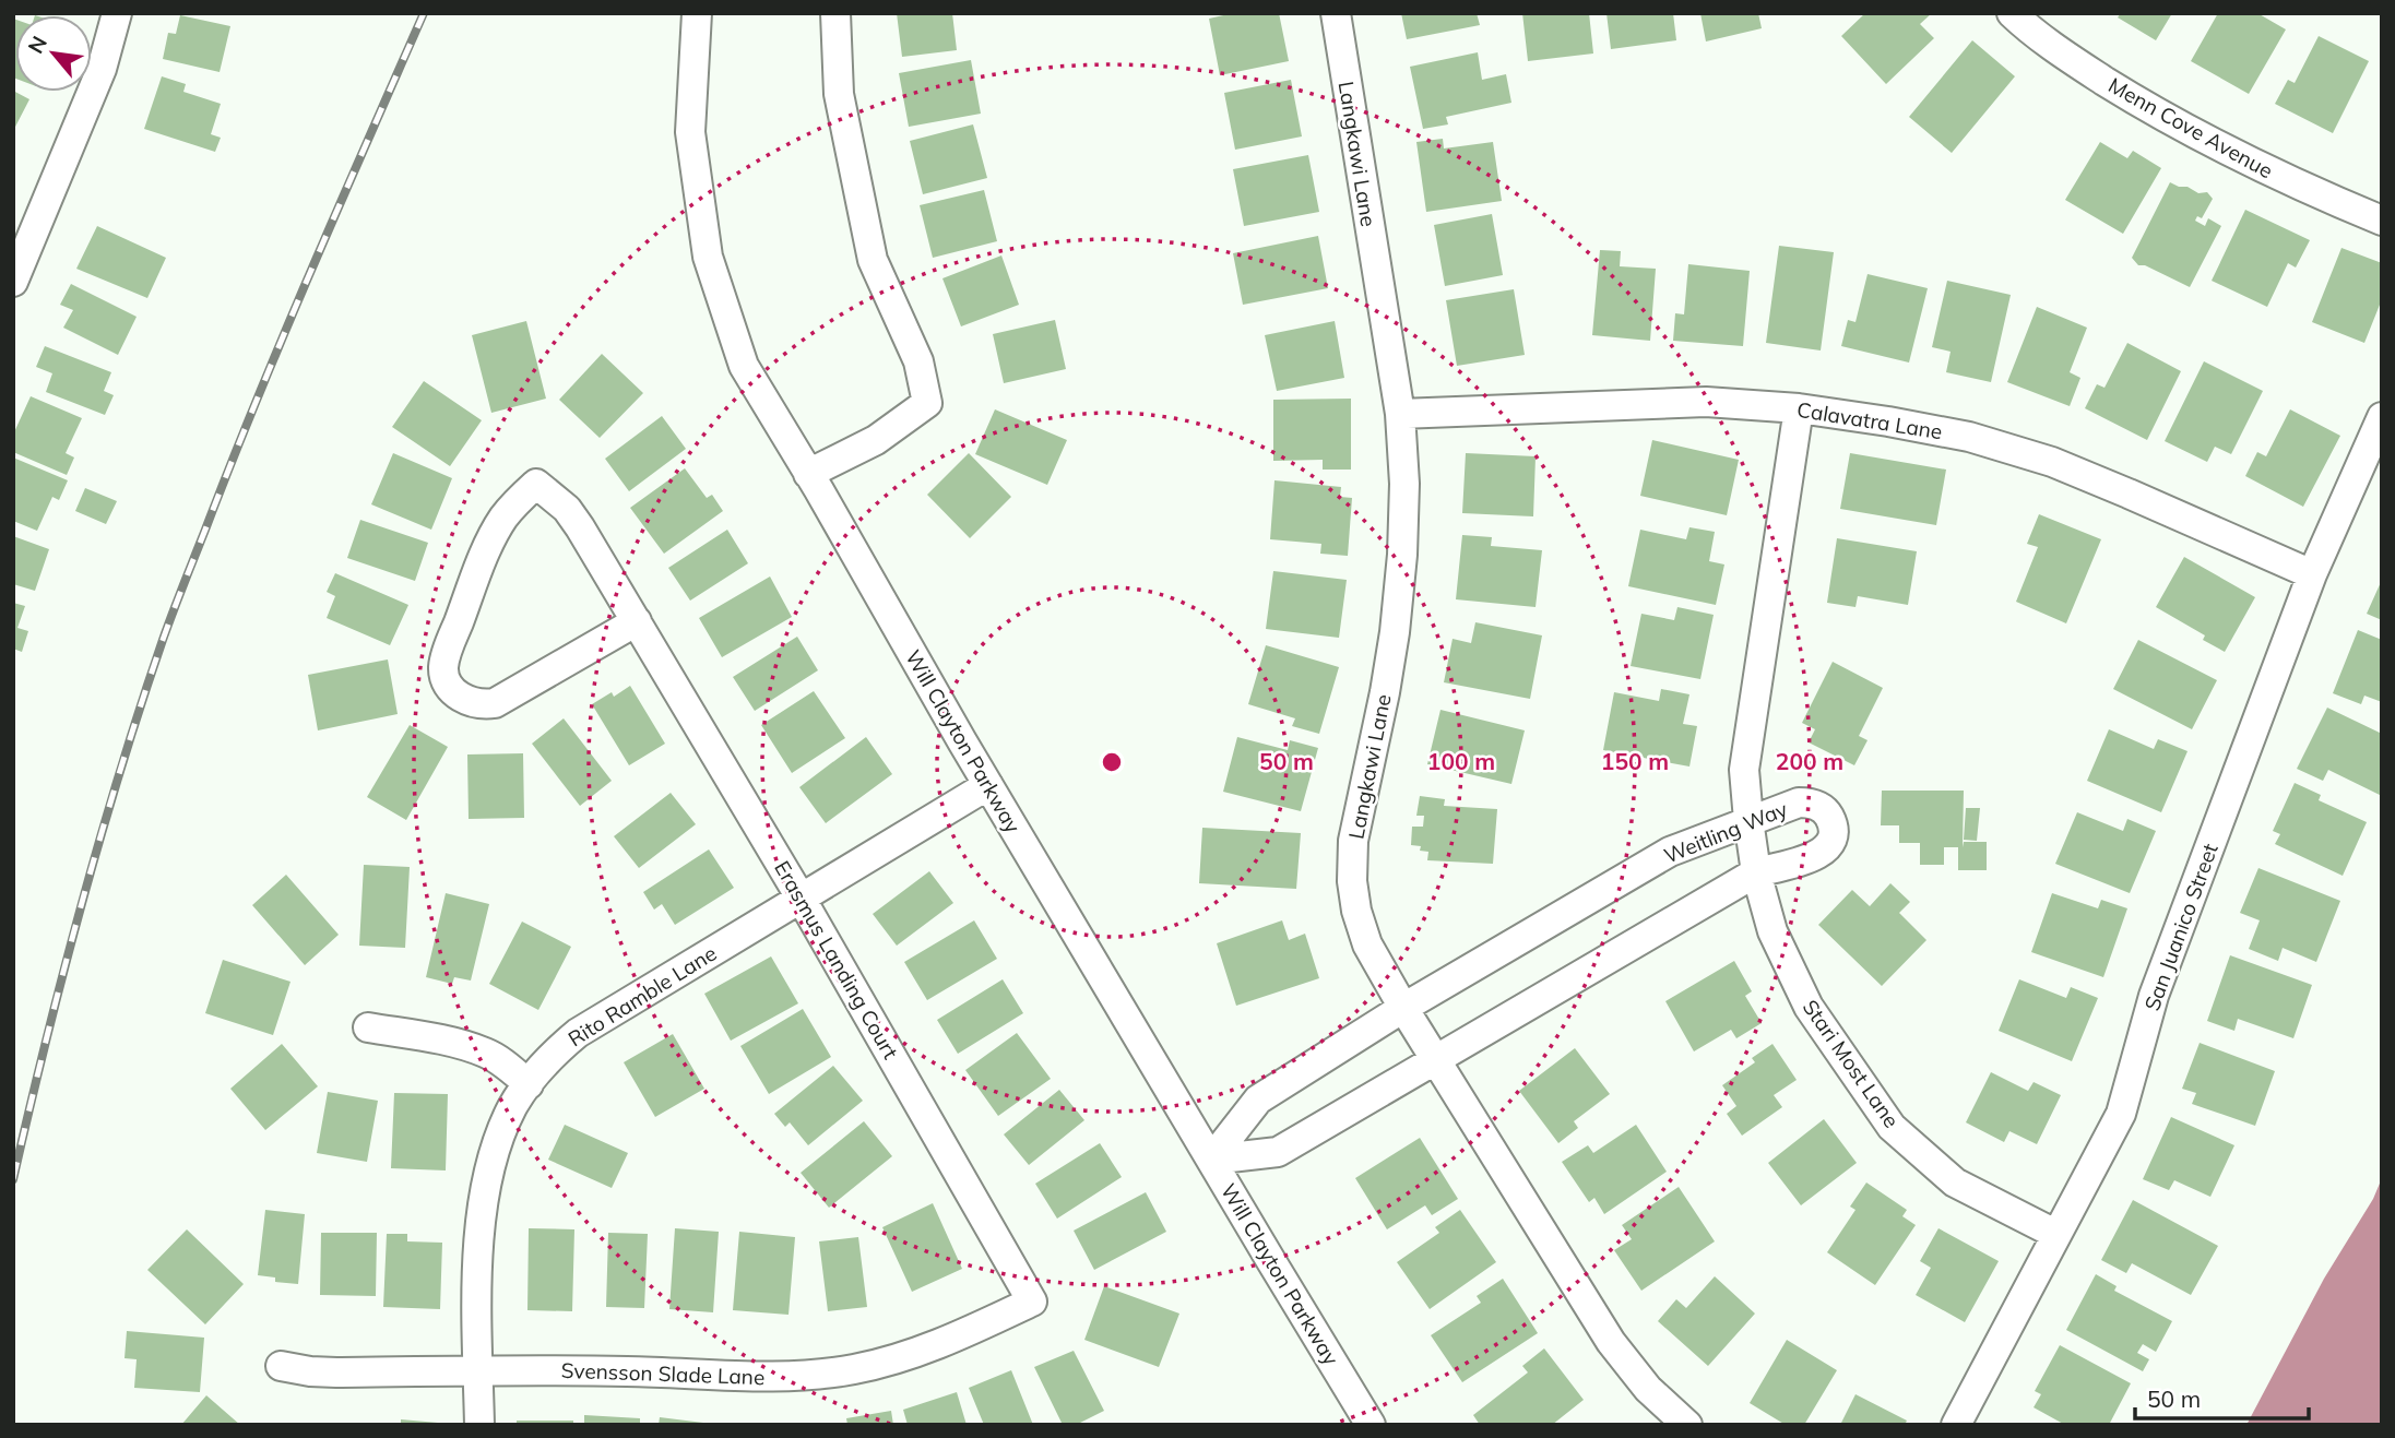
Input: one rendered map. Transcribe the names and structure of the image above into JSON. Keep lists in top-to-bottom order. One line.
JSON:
{"streets":{"street":["Menn Cove Avenue","Langkawi Lane","Calavatra Lane","Will Clayton Parkway","Weitling Way","San Juanico Street","Erasmus Landing Court","Rito Ramble Lane","Stari Most Lane","Svensson Slade Lane"]},"crossings":[["Langkawi Lane","Calavatra Lane"],["Langkawi Lane","Weitling Way"],["Calavatra Lane","San Juanico Street"],["Calavatra Lane","Stari Most Lane"],["Will Clayton Parkway","Weitling Way"],["Will Clayton Parkway","Rito Ramble Lane"],["Weitling Way","Stari Most Lane"],["San Juanico Street","Stari Most Lane"],["Erasmus Landing Court","Rito Ramble Lane"],["Erasmus Landing Court","Svensson Slade Lane"],["Rito Ramble Lane","Svensson Slade Lane"]],"scale_bar":"50 m","north":"top left","rings":["50 m","100 m","150 m","200 m"]}
